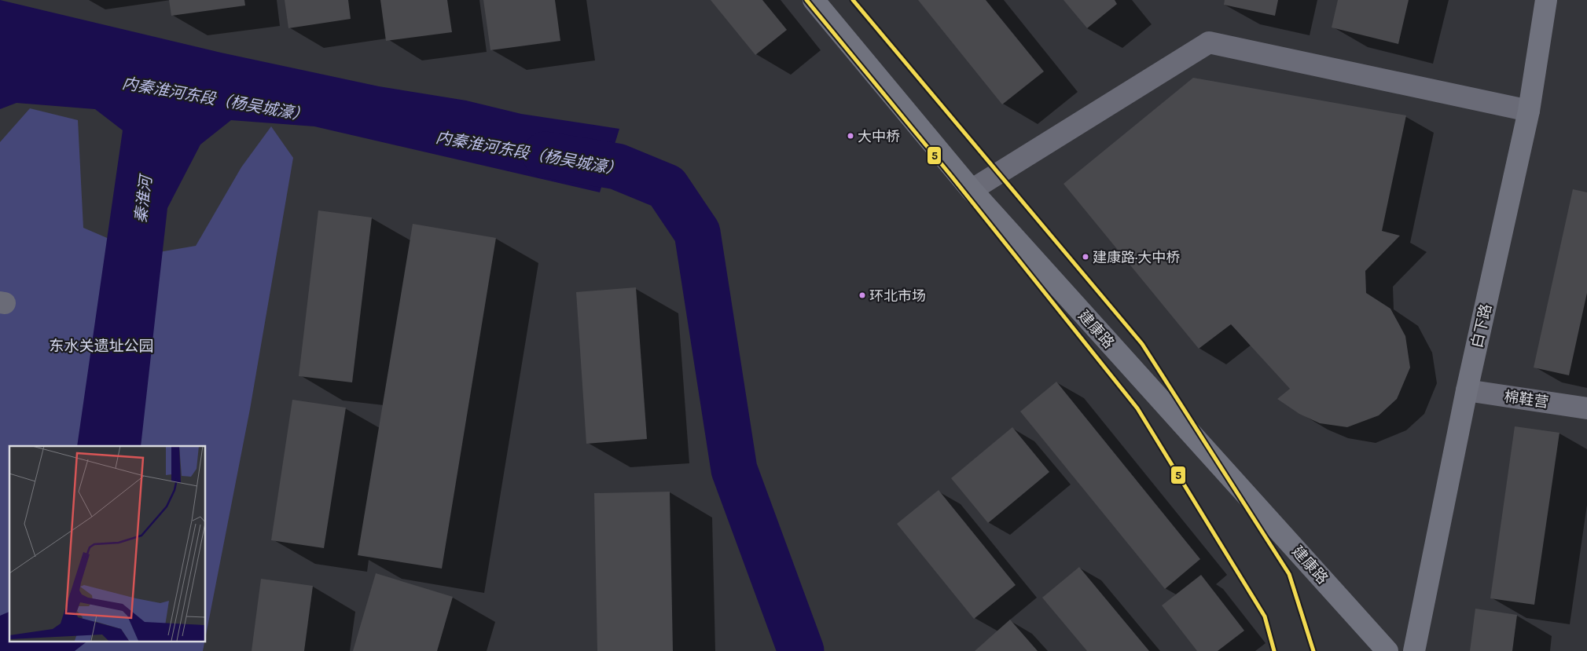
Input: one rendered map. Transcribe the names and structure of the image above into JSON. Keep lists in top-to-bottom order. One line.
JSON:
{"streets":{"main road":["白下路","建康路"],"street":["棉鞋营"]},"crossings":[["白下路","棉鞋营"]],"water":["内秦淮河东段（杨吴城濠）","秦淮河"],"parks":["东水关遗址公园"],"places":["大中桥","建康路·大中桥","环北市场"],"lines":["transit line 5"]}
